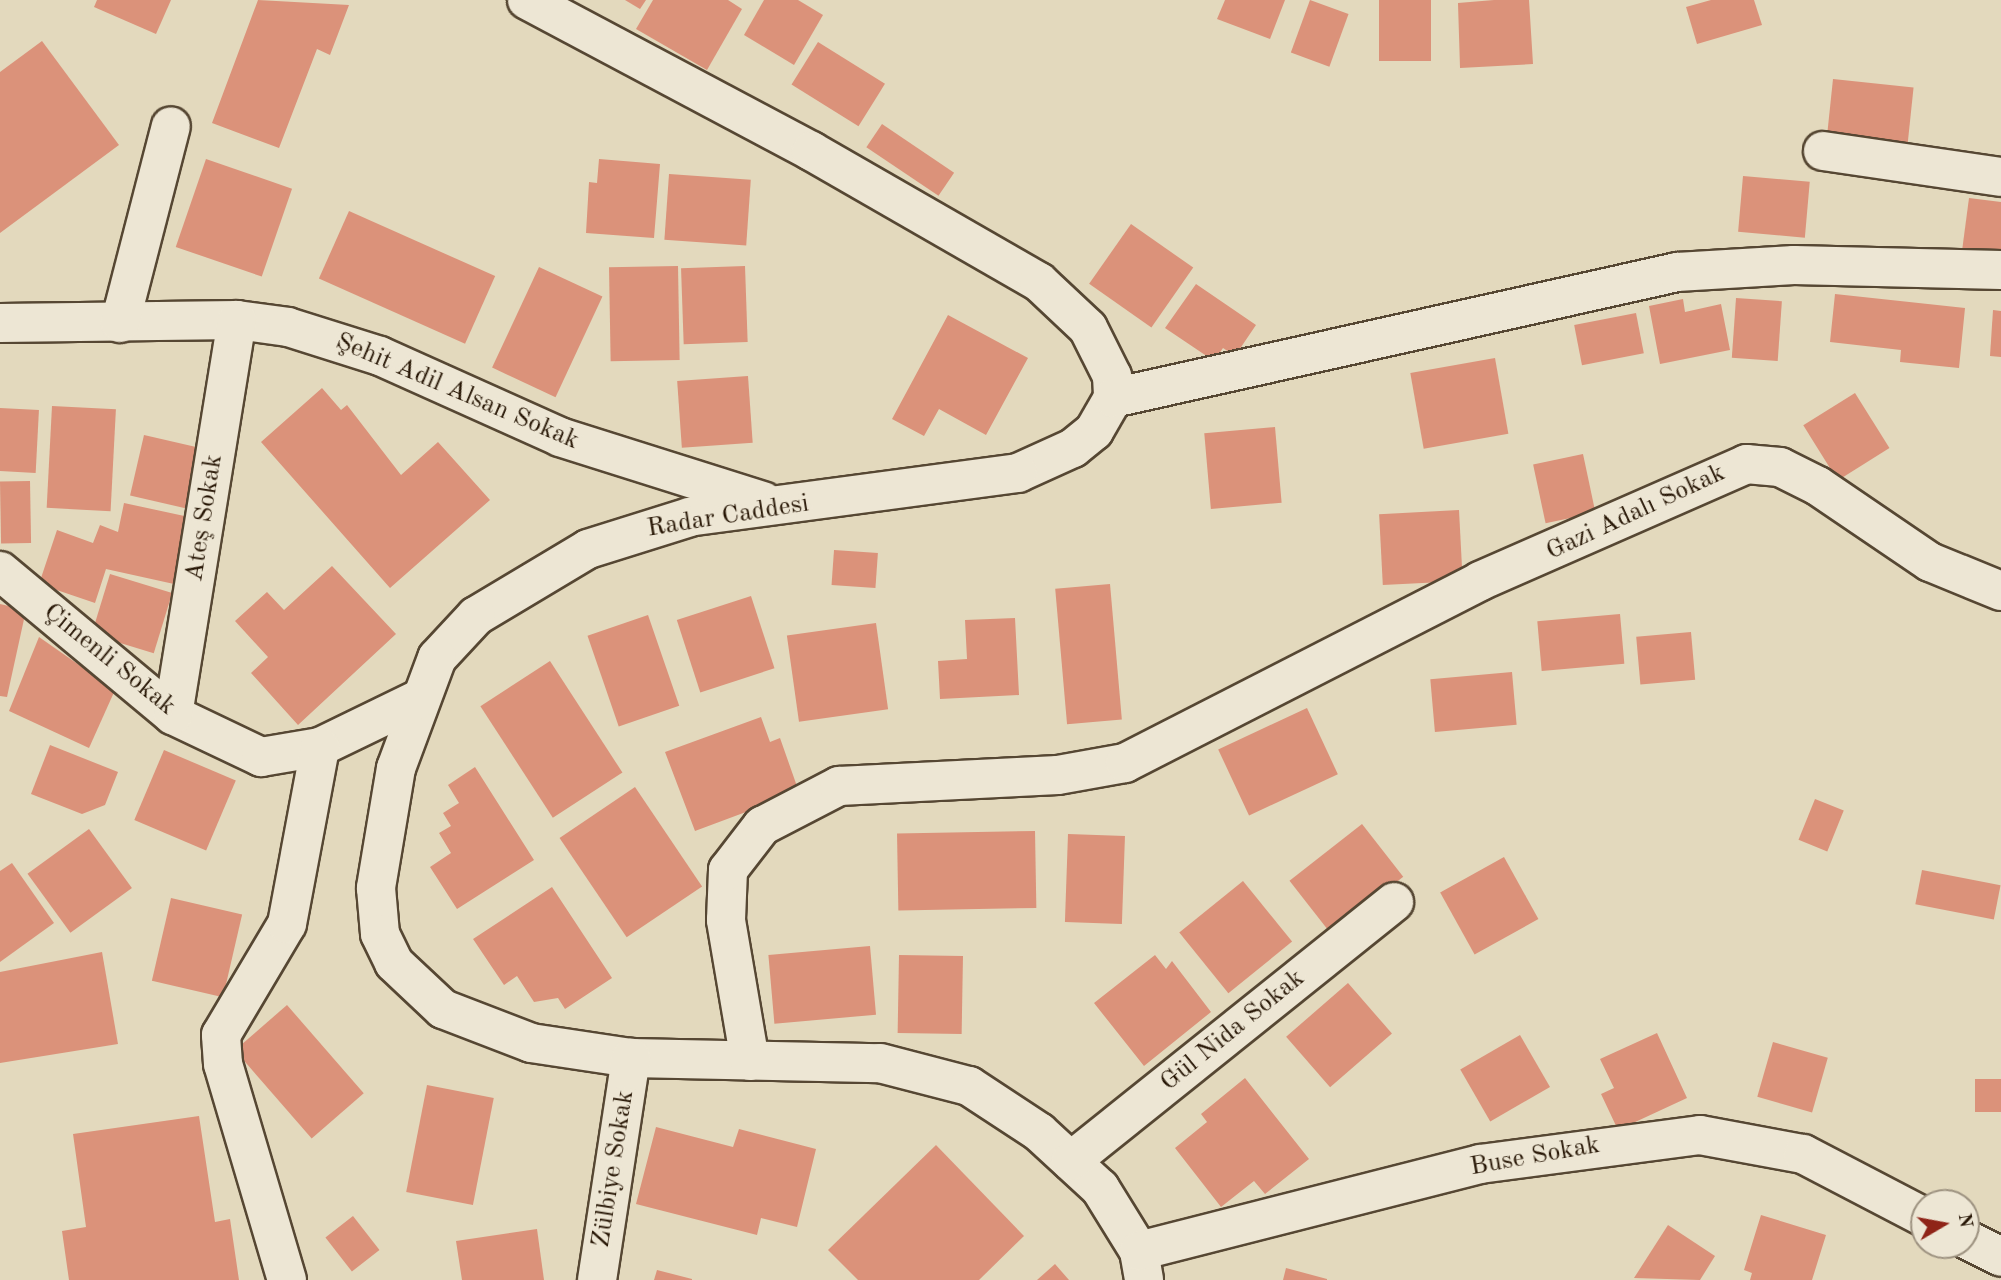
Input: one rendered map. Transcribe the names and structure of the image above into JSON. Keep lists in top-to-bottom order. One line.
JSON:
{"streets":{"street":["Şehit Adil Alsan Sokak","Gazi Adalı Sokak","Radar Caddesi","Ateş Sokak","Çimenli Sokak","Gül Nida Sokak","Buse Sokak","Zülbiye Sokak"]},"crossings":[["Şehit Adil Alsan Sokak","Radar Caddesi"],["Şehit Adil Alsan Sokak","Ateş Sokak"],["Gazi Adalı Sokak","Radar Caddesi"],["Radar Caddesi","Çimenli Sokak"],["Radar Caddesi","Gül Nida Sokak"],["Radar Caddesi","Buse Sokak"],["Radar Caddesi","Zülbiye Sokak"],["Ateş Sokak","Çimenli Sokak"]],"north":"right"}
